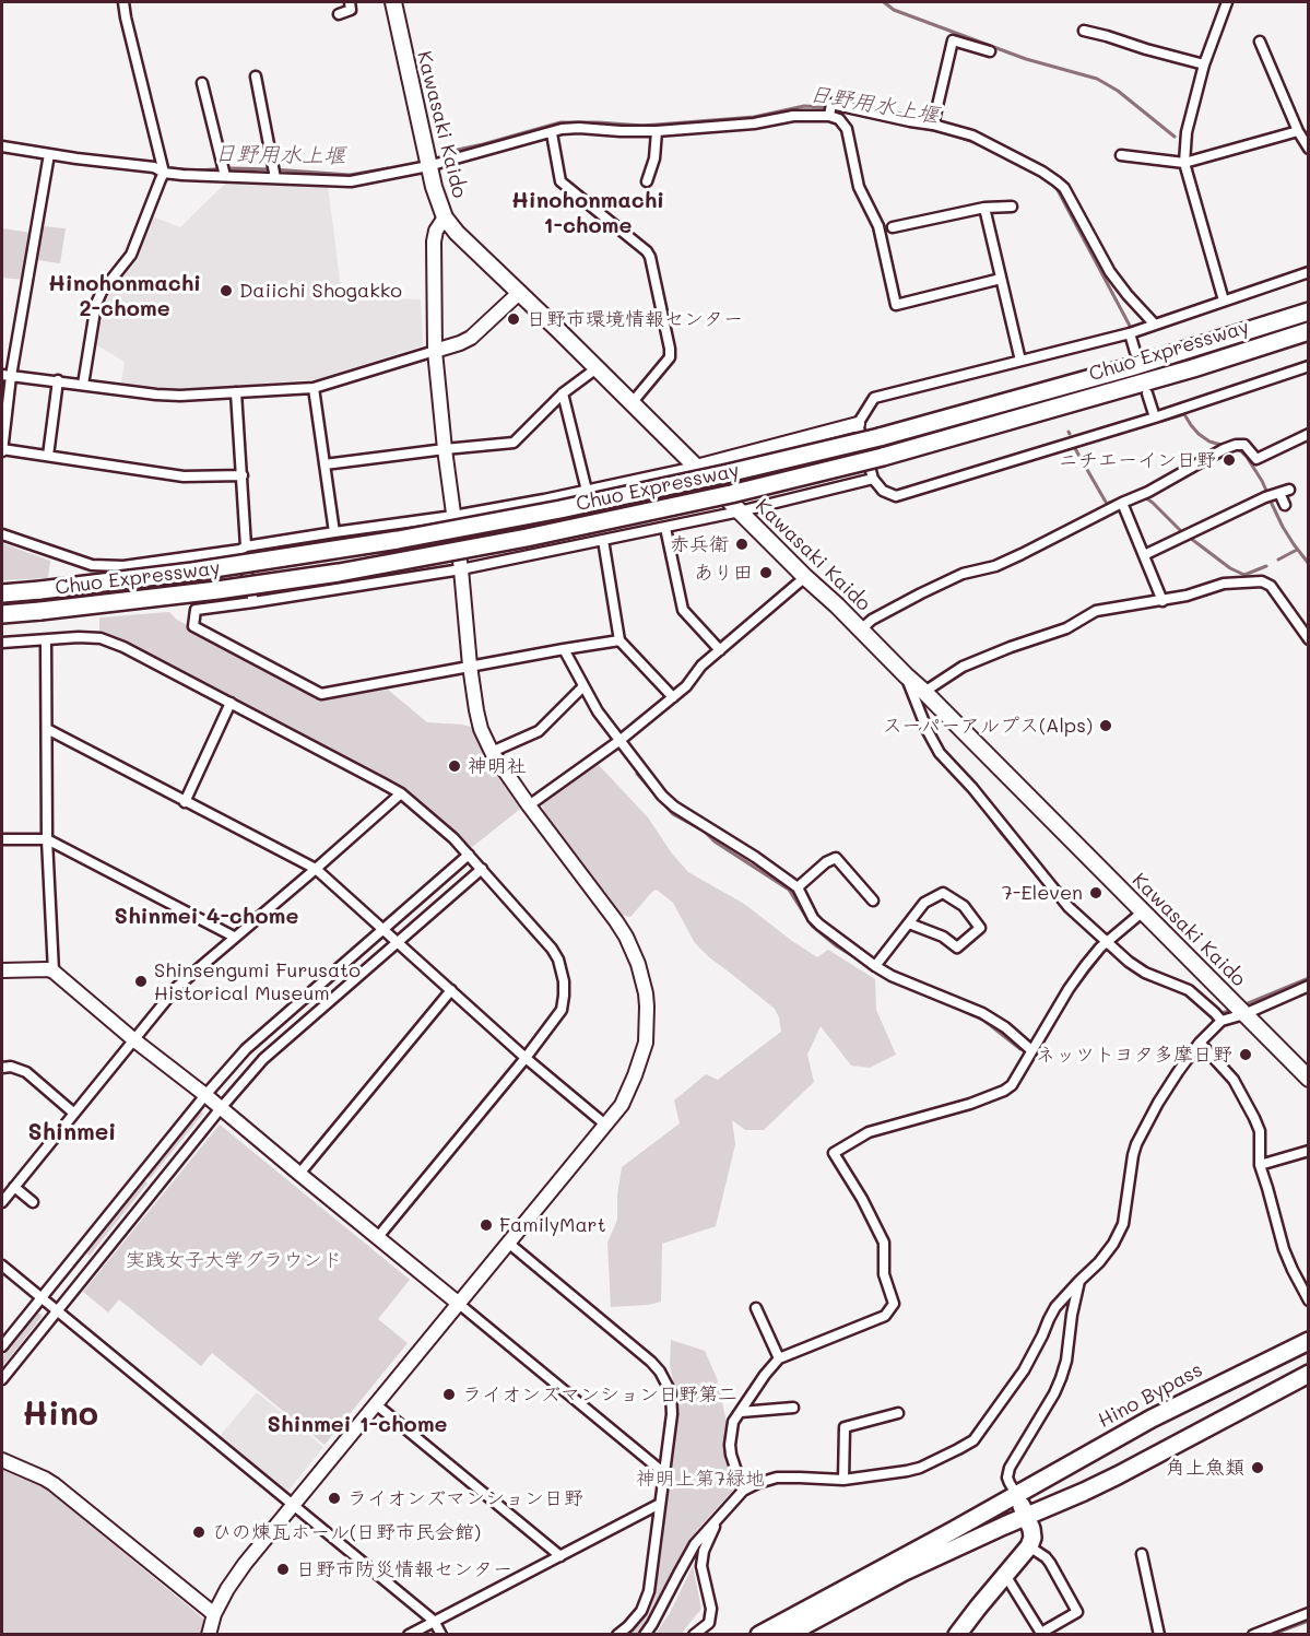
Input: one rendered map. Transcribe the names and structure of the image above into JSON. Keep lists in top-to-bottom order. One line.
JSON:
{"streets":{"highway":["Chuo Expressway","Hino Bypass"],"main road":["Kawasaki Kaido"]},"districts":["Hinohonmachi 1-chome","Hinohonmachi 2-chome","Shinmei 4-chome","Shinmei","Hino","Shinmei 1-chome"],"water":["日野用水上堰"],"parks":["実践女子大学グラウンド","神明上第7緑地"],"places":["Daiichi Shogakko","日野市環境情報センター","ニチエーイン日野","赤兵衛","あり田","スーパーアルプス(Alps)","神明社","7-Eleven","Shinsengumi Furusato Historical Museum","ネッツトヨタ多摩日野","FamilyMart","ライオンズマンション日野第二","角上魚類","ライオンズマンション日野","ひの煉瓦ホール(日野市民会館)","日野市防災情報センター"]}
